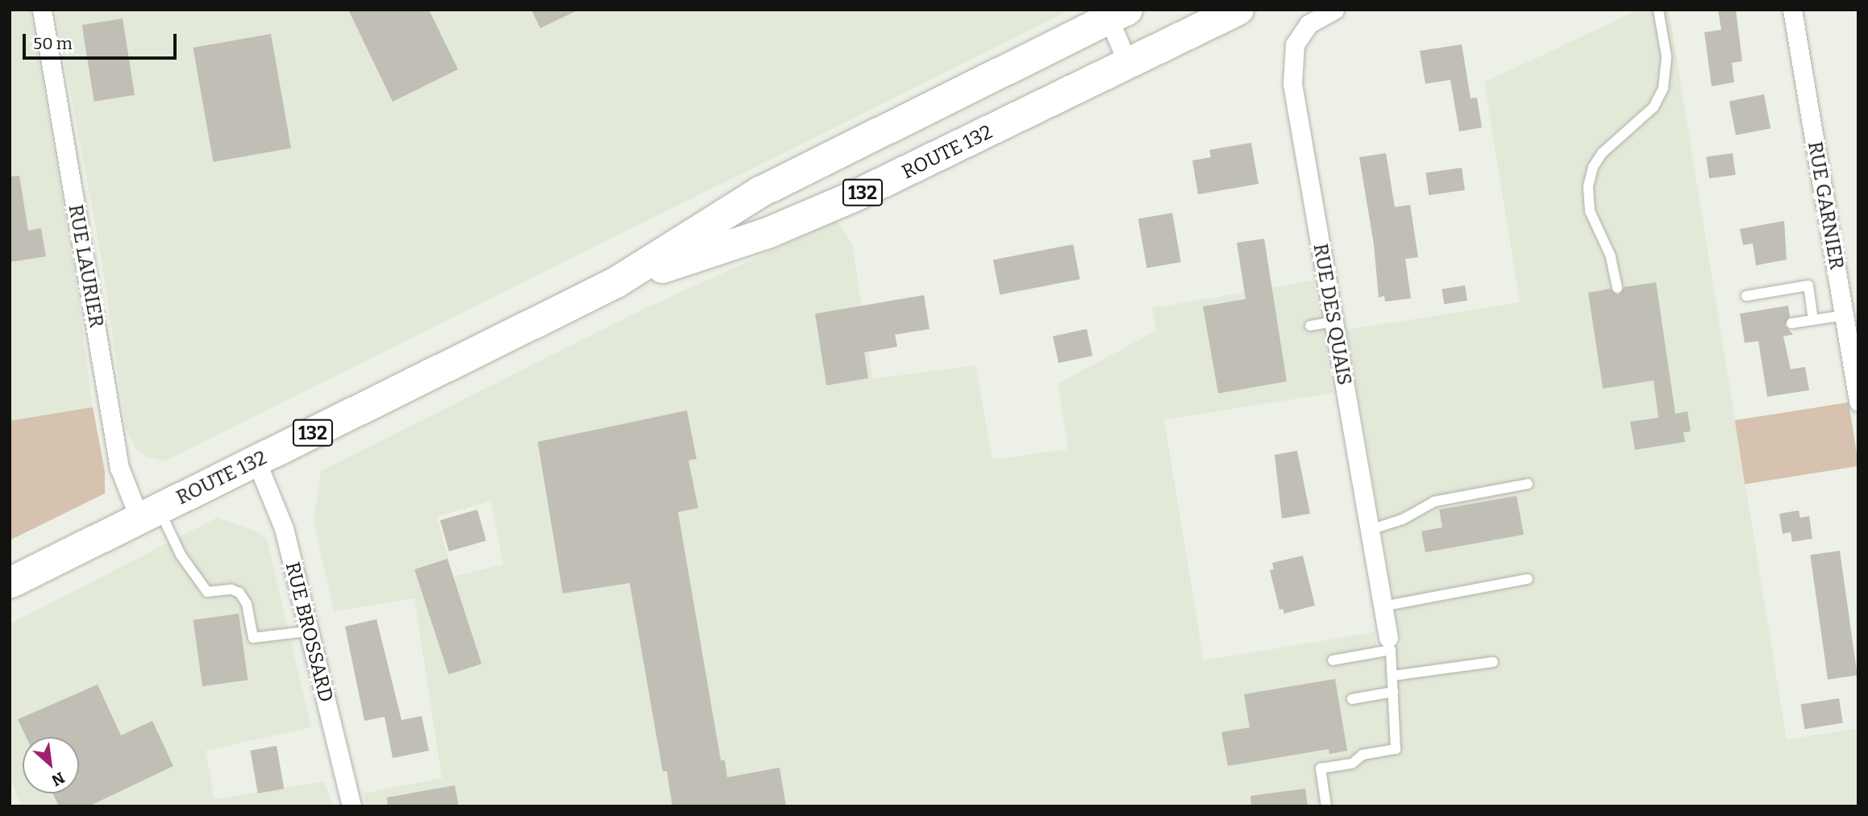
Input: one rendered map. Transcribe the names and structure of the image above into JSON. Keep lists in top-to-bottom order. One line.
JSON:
{"streets":{"highway":["ROUTE 132","132"],"street":["RUE GARNIER","RUE LAURIER","RUE DES QUAIS","RUE BROSSARD"]},"crossings":[["ROUTE 132","RUE LAURIER"],["ROUTE 132","RUE BROSSARD"]],"scale_bar":"50 m","north":"bottom right"}
